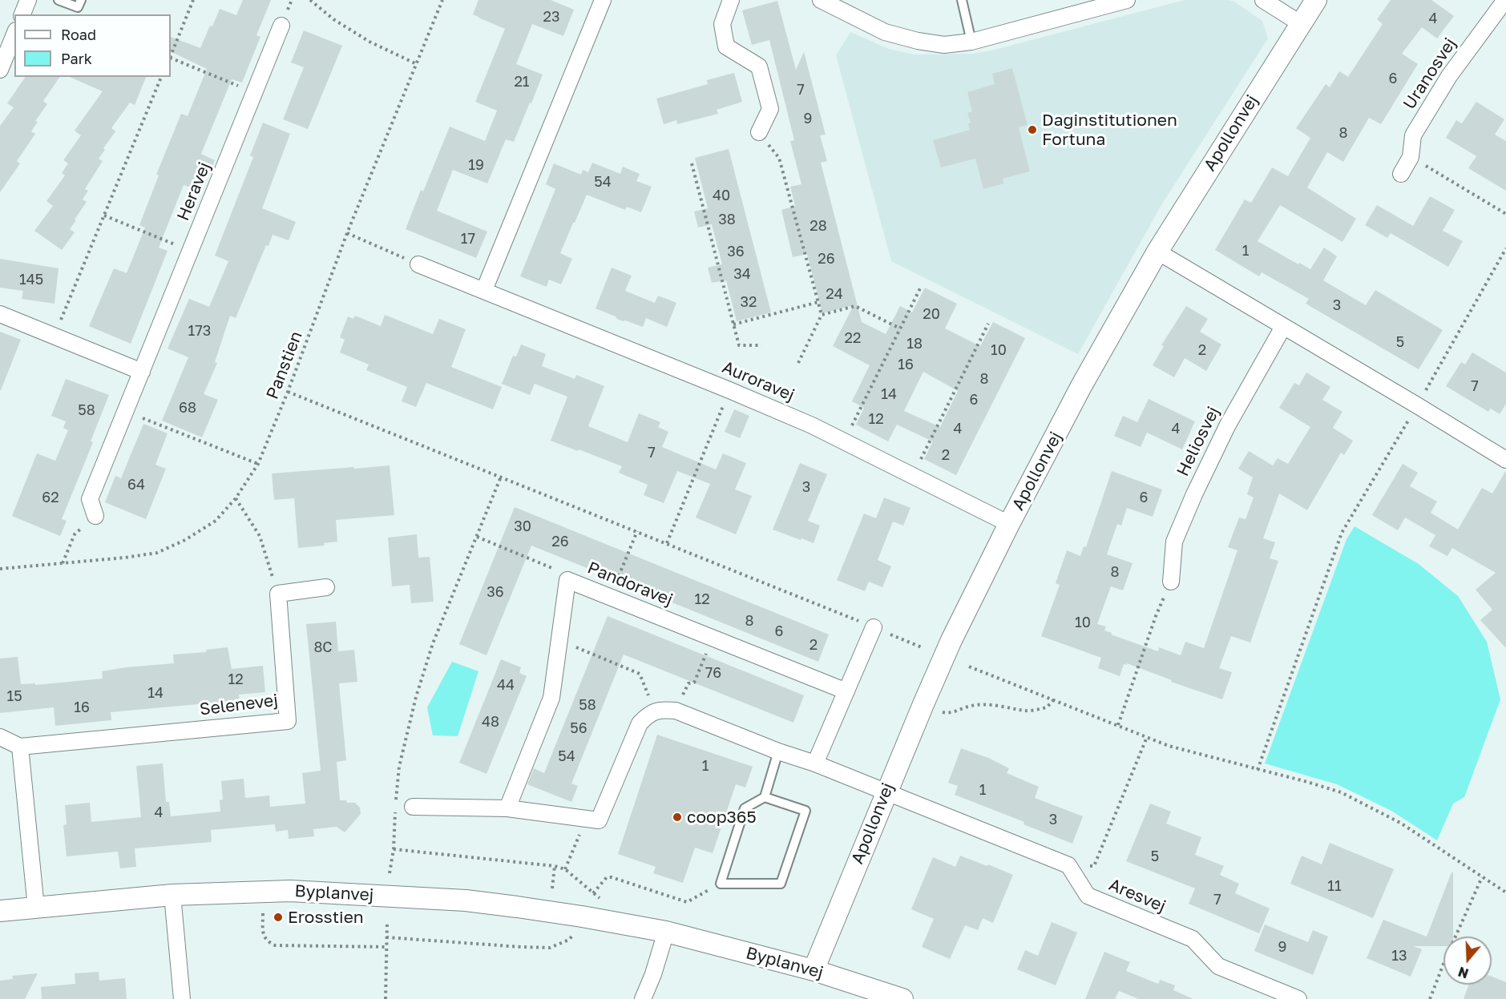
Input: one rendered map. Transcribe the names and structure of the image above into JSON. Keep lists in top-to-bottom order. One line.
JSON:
{"streets":{"street":["Uranosvej","Apollonvej","Heravej","Auroravej","Heliosvej","Pandoravej","Selenevej","Byplanvej","Aresvej"],"path":["Panstien"]},"crossings":[["Apollonvej","Auroravej"],["Apollonvej","Byplanvej"]],"places":["Daginstitutionen Fortuna","coop365","Erosstien"],"house_numbers":["23","4","6","21","7","9","8","19","54","40","38","28","17","1","36","26","34","145","24","32","3","20","173","22","5","18","10","2","16","8","7","14","6","68","58","12","4","4","7","2","64","3","62","6","30","26","8","36","12","8","10","6","2","8C","76","12","44","14","15","58","16","48","56","54","1","1","4","3","5","11","7","9","13"],"legend":["Road","Park"],"north":"bottom"}
